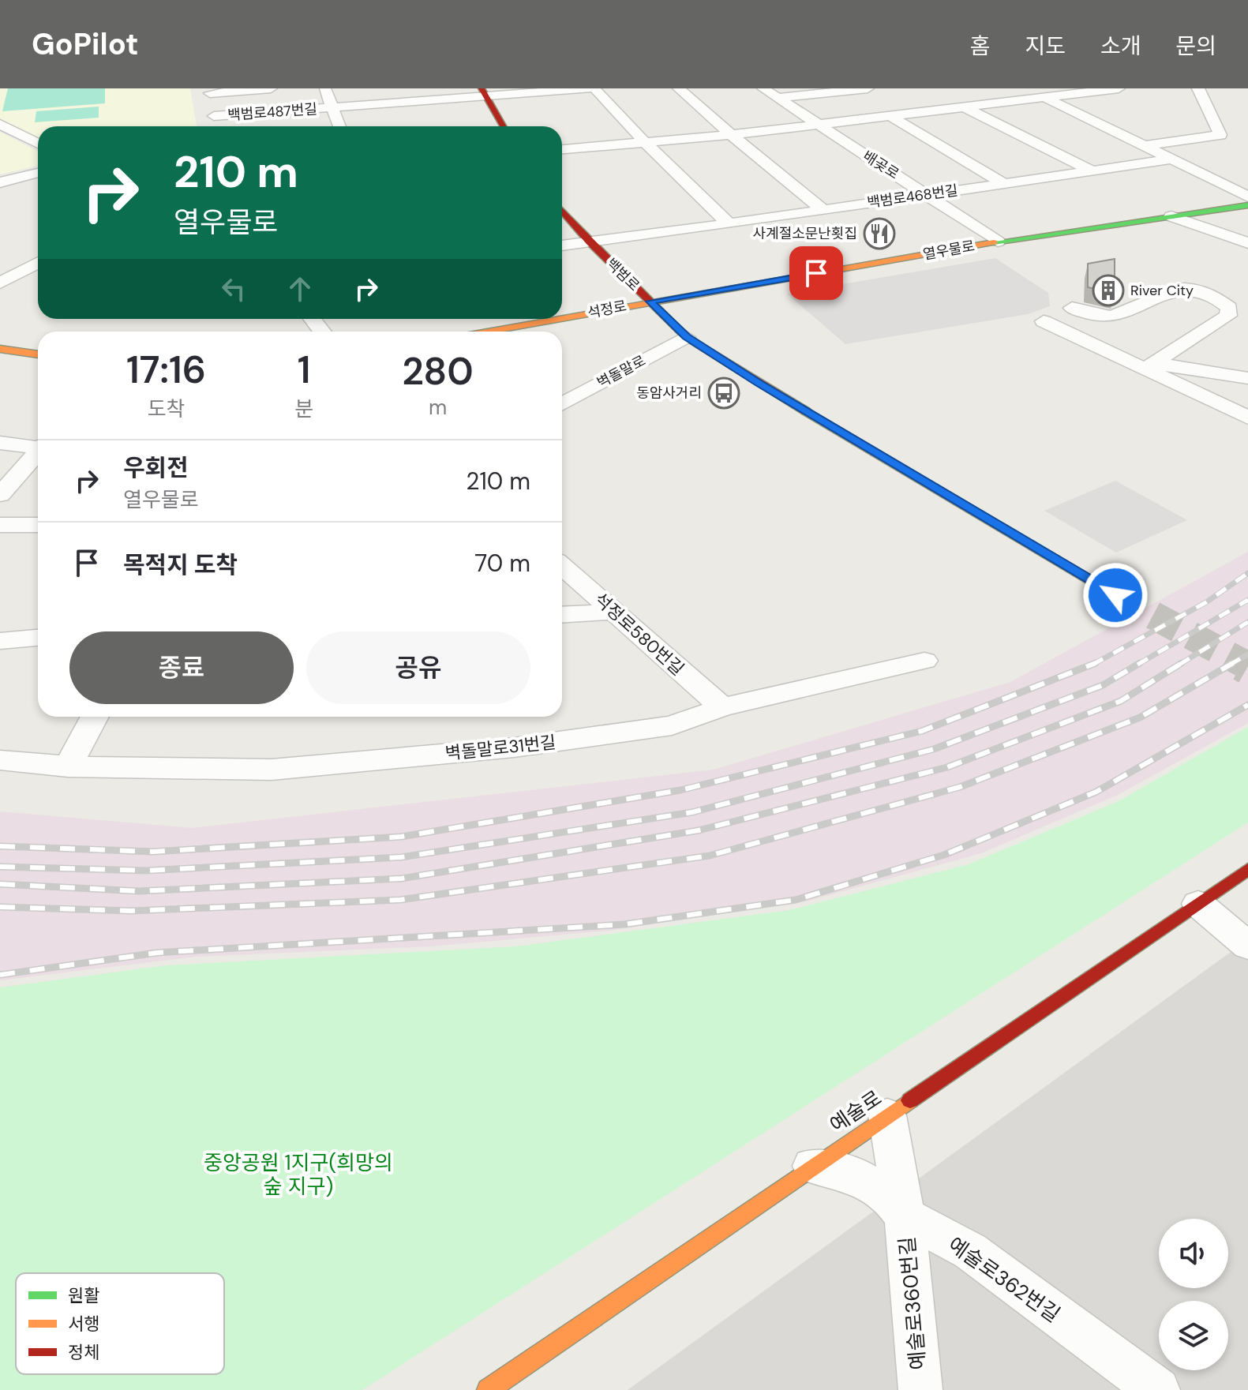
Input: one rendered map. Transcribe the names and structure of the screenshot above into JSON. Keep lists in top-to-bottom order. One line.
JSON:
{"streets":{"main road":["열우물로","백범로","석정로","예술로"],"street":["백범로487번길","배곶로","백범로468번길","벽돌말로","석정로580번길","벽돌말로31번길","예술로362번길","예술로360번길"]},"crossings":[["배곶로","백범로468번길"],["배곶로","열우물로"],["백범로468번길","백범로"],["열우물로","백범로"],["열우물로","석정로"],["백범로","석정로"],["백범로","벽돌말로"],["석정로580번길","벽돌말로31번길"],["예술로","예술로362번길"],["예술로","예술로360번길"],["예술로362번길","예술로360번길"]],"parks":["중앙공원 1지구(희망의 숲 지구)"],"places":{"restaurant":["사계절소문난횟집"],"building":["River City"],"bus stop":["동암사거리"]},"legend":["원활","서행","정체"],"page":{"header":"GoPilot","nav":["홈","지도","소개","문의"],"turn":["210 m","열우물로"],"eta":["17:16","도착","1","분","280","m"],"list":[{"name":"우회전","note":"열우물로","value":"210 m"},{"name":"목적지 도착","value":"70 m"}],"buttons":["종료","공유"]}}
